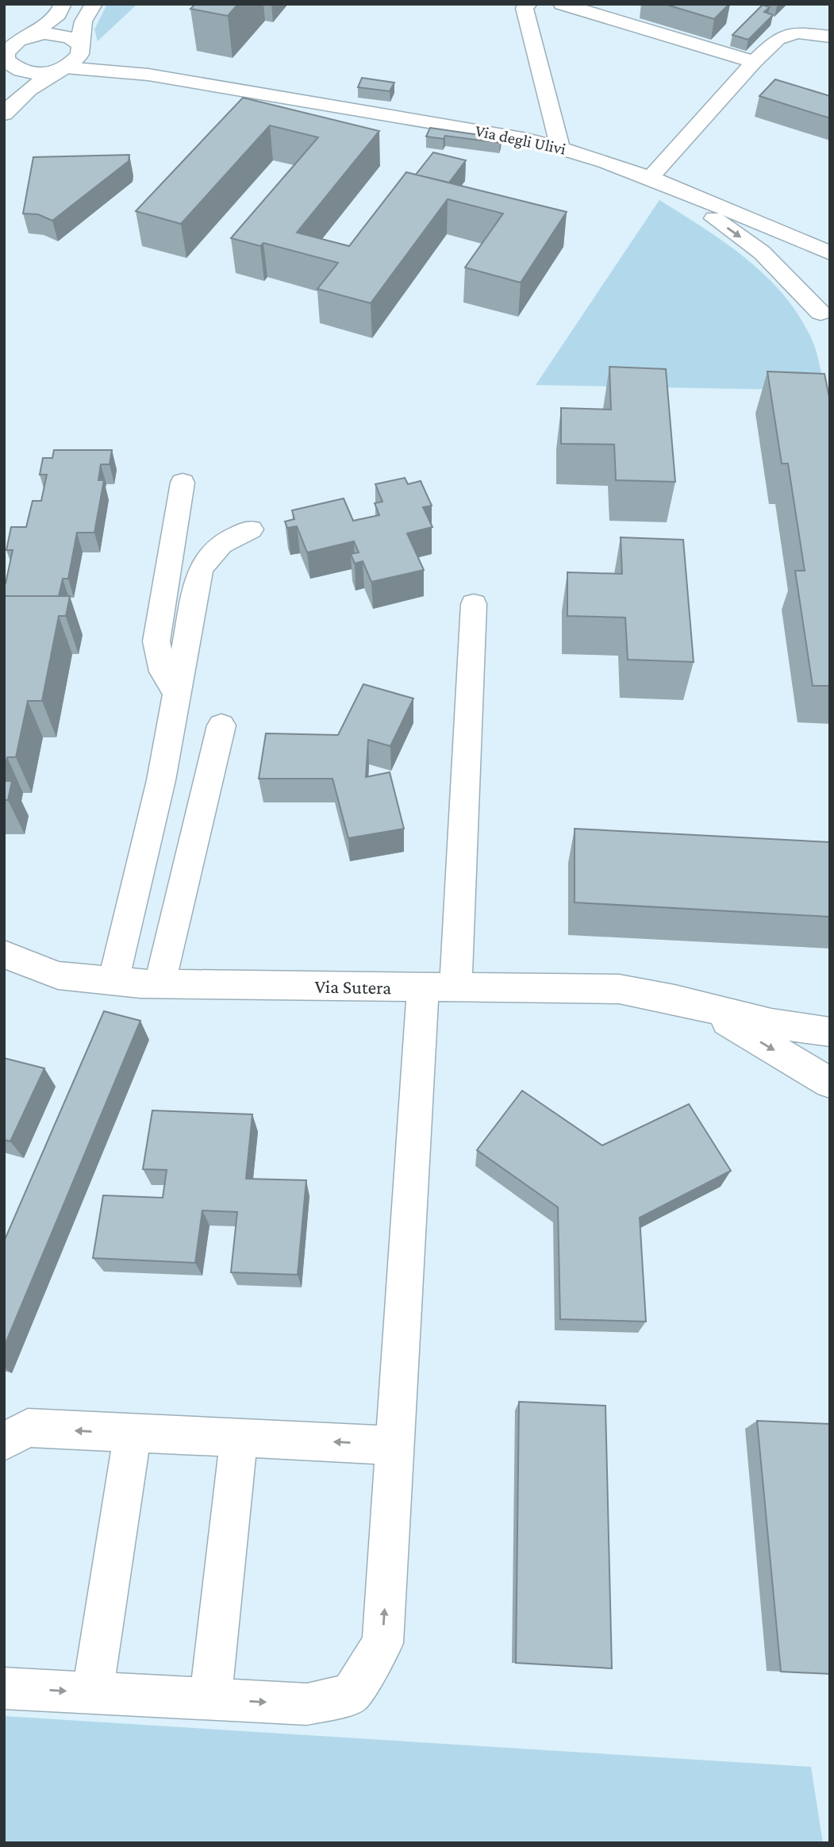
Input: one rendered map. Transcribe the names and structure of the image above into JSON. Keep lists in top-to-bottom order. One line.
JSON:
{"streets":{"street":["Via degli Ulivi","Via Sutera"]}}
